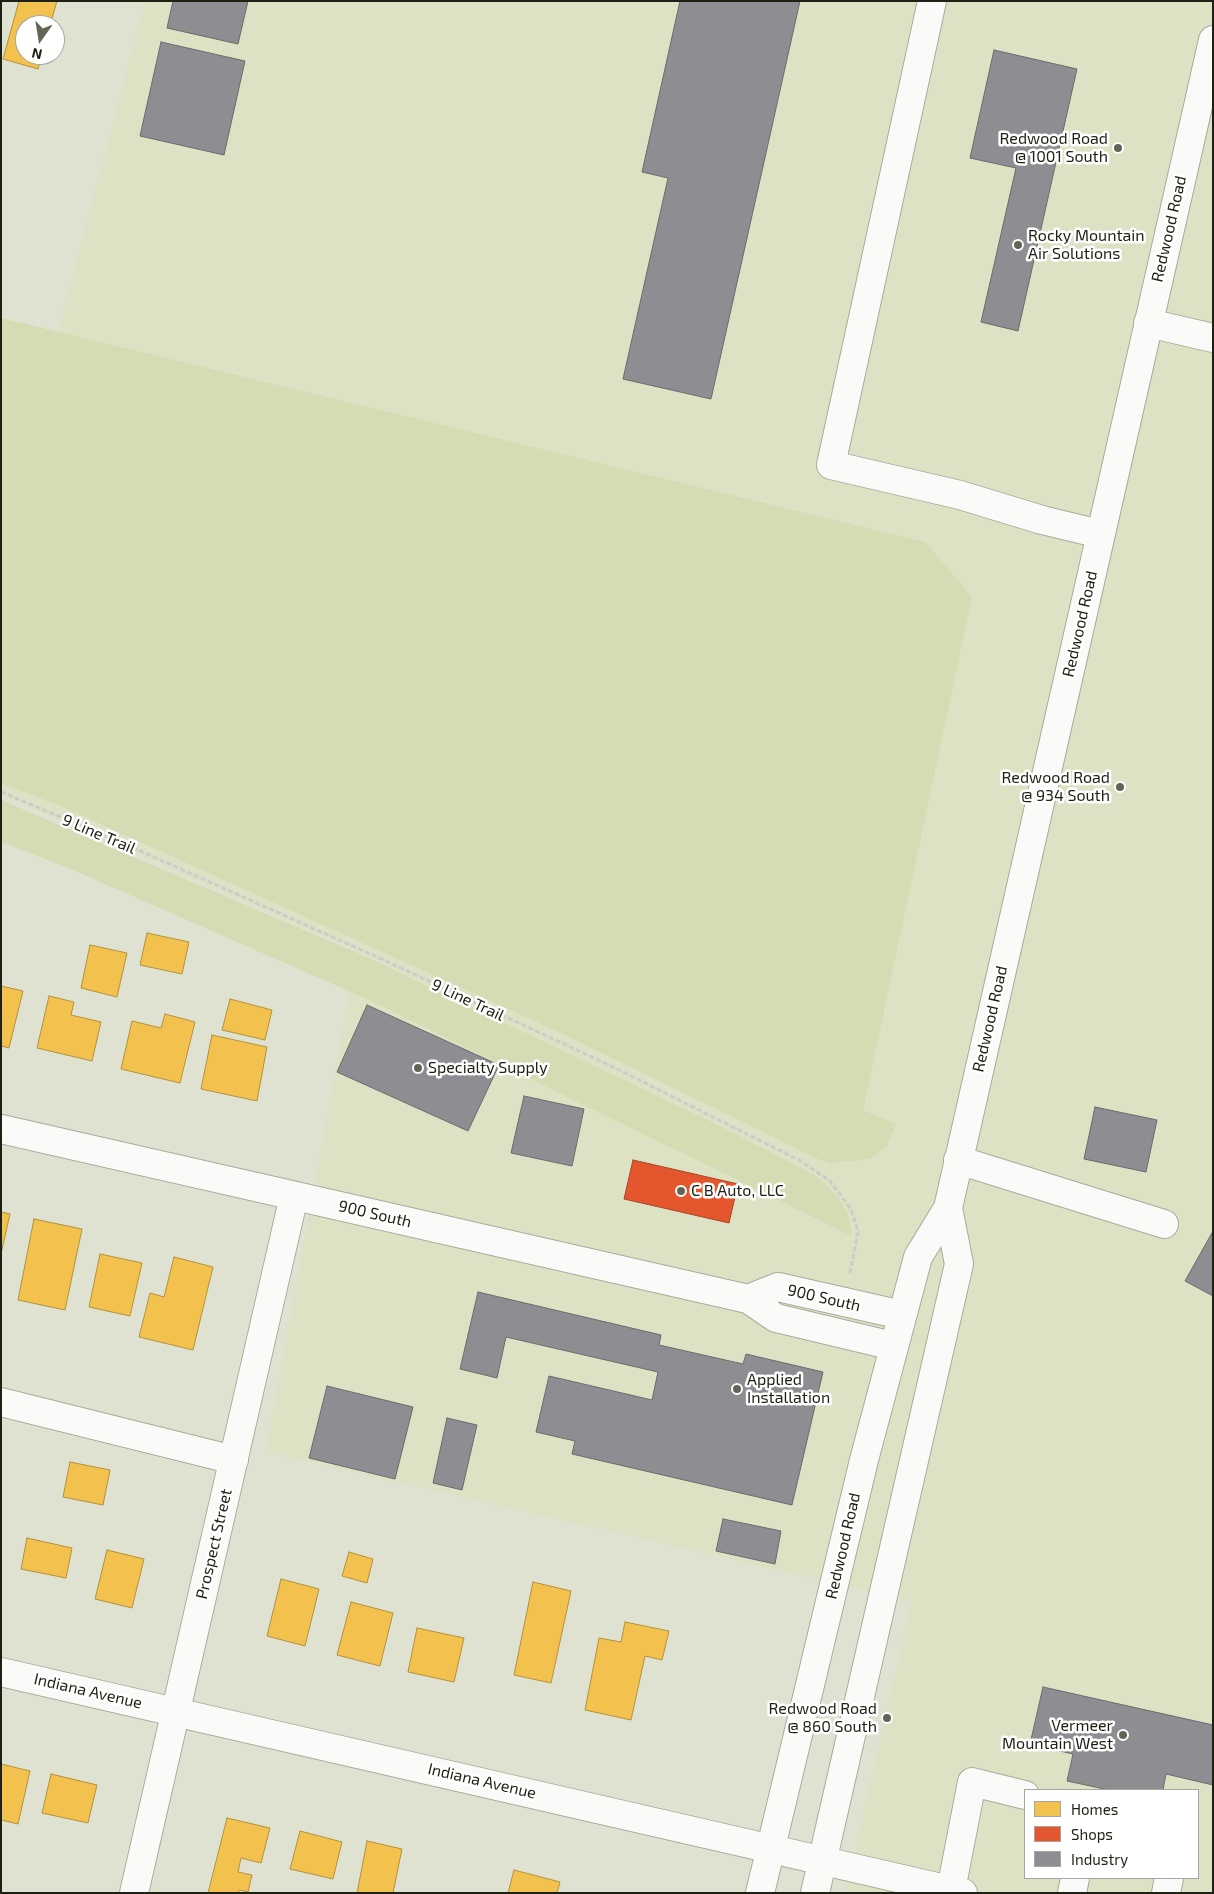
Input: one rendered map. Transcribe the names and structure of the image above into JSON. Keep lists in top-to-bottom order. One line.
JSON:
{"streets":{"street":["Redwood Road","900 South","Prospect Street","Indiana Avenue"],"path":["9 Line Trail"]},"crossings":[["Redwood Road","900 South"],["Redwood Road","Indiana Avenue"],["900 South","Prospect Street"],["Prospect Street","Indiana Avenue"]],"places":["Redwood Road @ 1001 South","Rocky Mountain Air Solutions","Redwood Road @ 934 South","Specialty Supply","C B Auto, LLC","Applied Installation","Redwood Road @ 860 South","Vermeer Mountain West"],"legend":["Homes","Shops","Industry"],"north":"bottom"}
